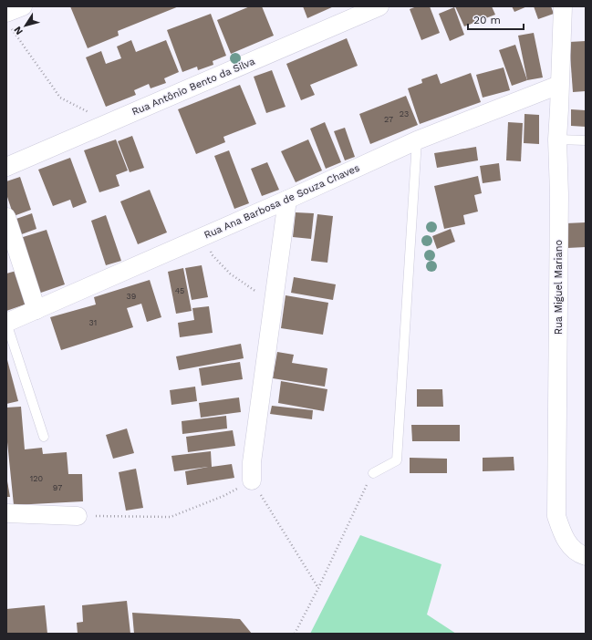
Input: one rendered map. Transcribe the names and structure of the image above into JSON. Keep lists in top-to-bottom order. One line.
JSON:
{"streets":{"street":["Rua Antônio Bento da Silva","Rua Ana Barbosa de Souza Chaves","Rua Miguel Mariano"]},"crossings":[["Rua Ana Barbosa de Souza Chaves","Rua Miguel Mariano"]],"house_numbers":["23","27","45","39","31","120","97"],"scale_bar":"20 m","north":"bottom left"}
